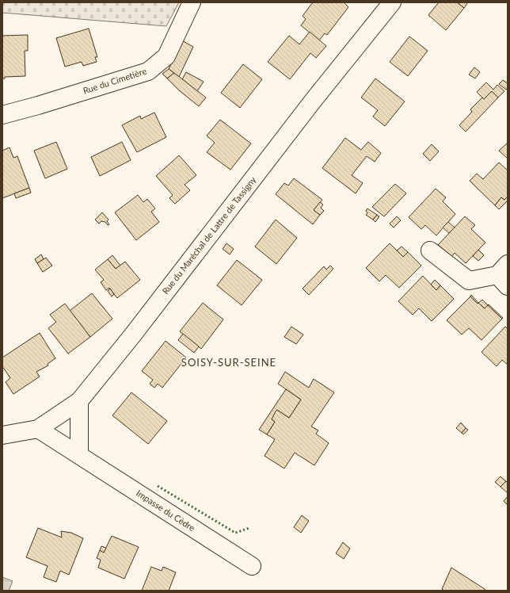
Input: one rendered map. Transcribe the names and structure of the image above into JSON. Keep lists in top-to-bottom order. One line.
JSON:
{"streets":{"street":["Rue du Cimetière","Rue du Maréchal de Lattre de Tassigny","Impasse du Cèdre"]},"crossings":[["Rue du Maréchal de Lattre de Tassigny","Impasse du Cèdre"]],"districts":["SOISY-SUR-SEINE"]}
